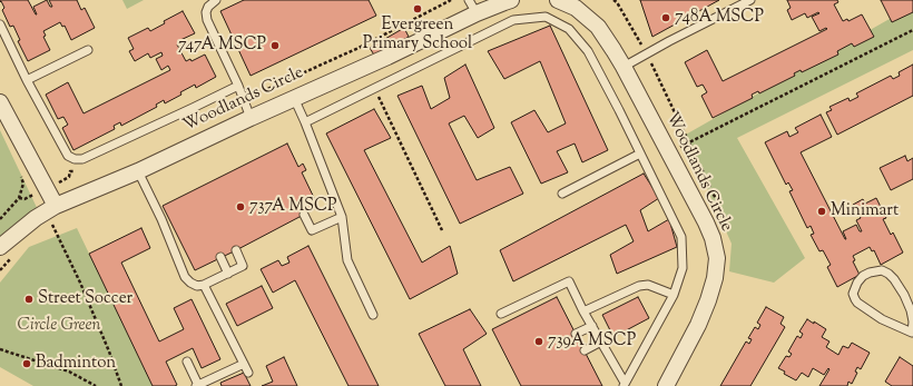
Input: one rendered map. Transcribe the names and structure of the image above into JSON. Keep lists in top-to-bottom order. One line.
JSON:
{"streets":{"street":["Woodlands Circle"]},"parks":["Circle Green"],"places":["Evergreen Primary School","748A MSCP","747A MSCP","737A MSCP","Minimart","Street Soccer","739A MSCP","Badminton"]}
